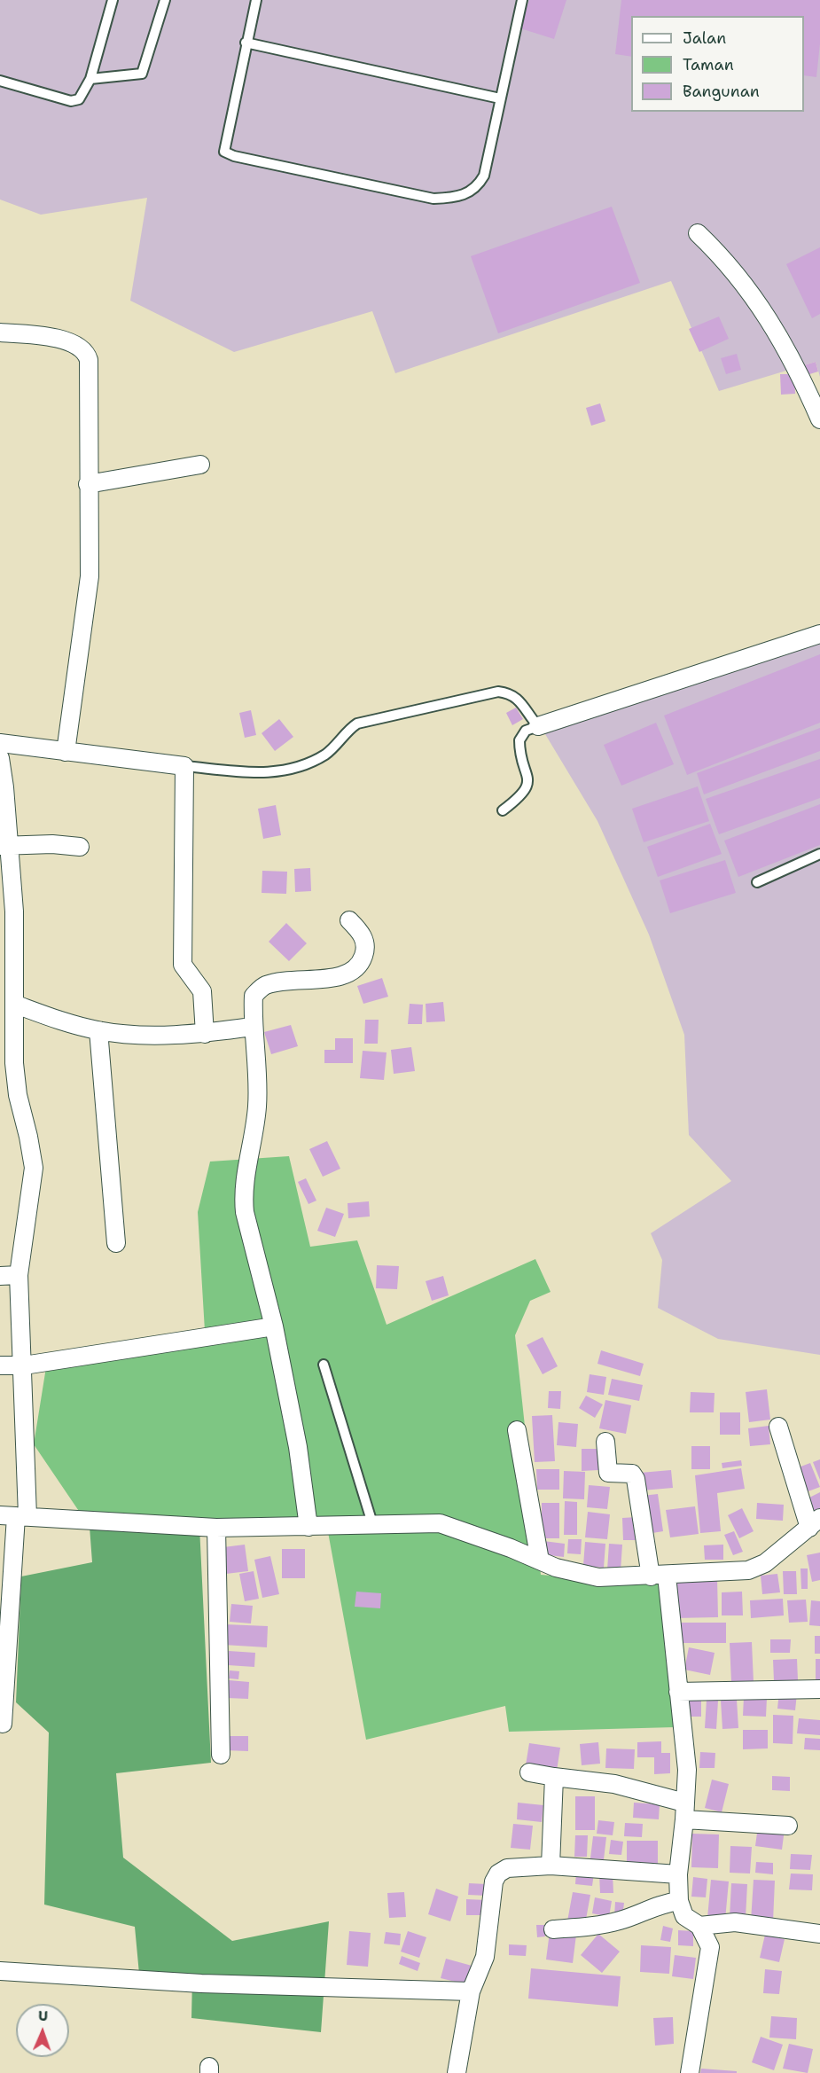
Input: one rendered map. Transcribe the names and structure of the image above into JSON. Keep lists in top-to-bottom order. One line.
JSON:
{"legend":["Jalan","Taman","Bangunan"],"north":"top"}
